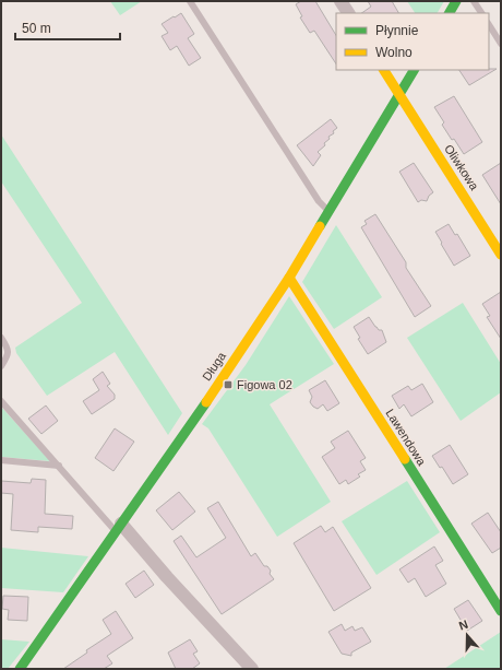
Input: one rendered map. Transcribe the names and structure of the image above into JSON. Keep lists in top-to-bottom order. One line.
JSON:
{"streets":{"street":["Oliwkowa","Długa","Lawendowa"]},"crossings":[["Oliwkowa","Długa"],["Długa","Lawendowa"]],"places":{"transit":["Figowa 02"]},"legend":["Płynnie","Wolno"],"scale_bar":"50 m","north":"top"}
